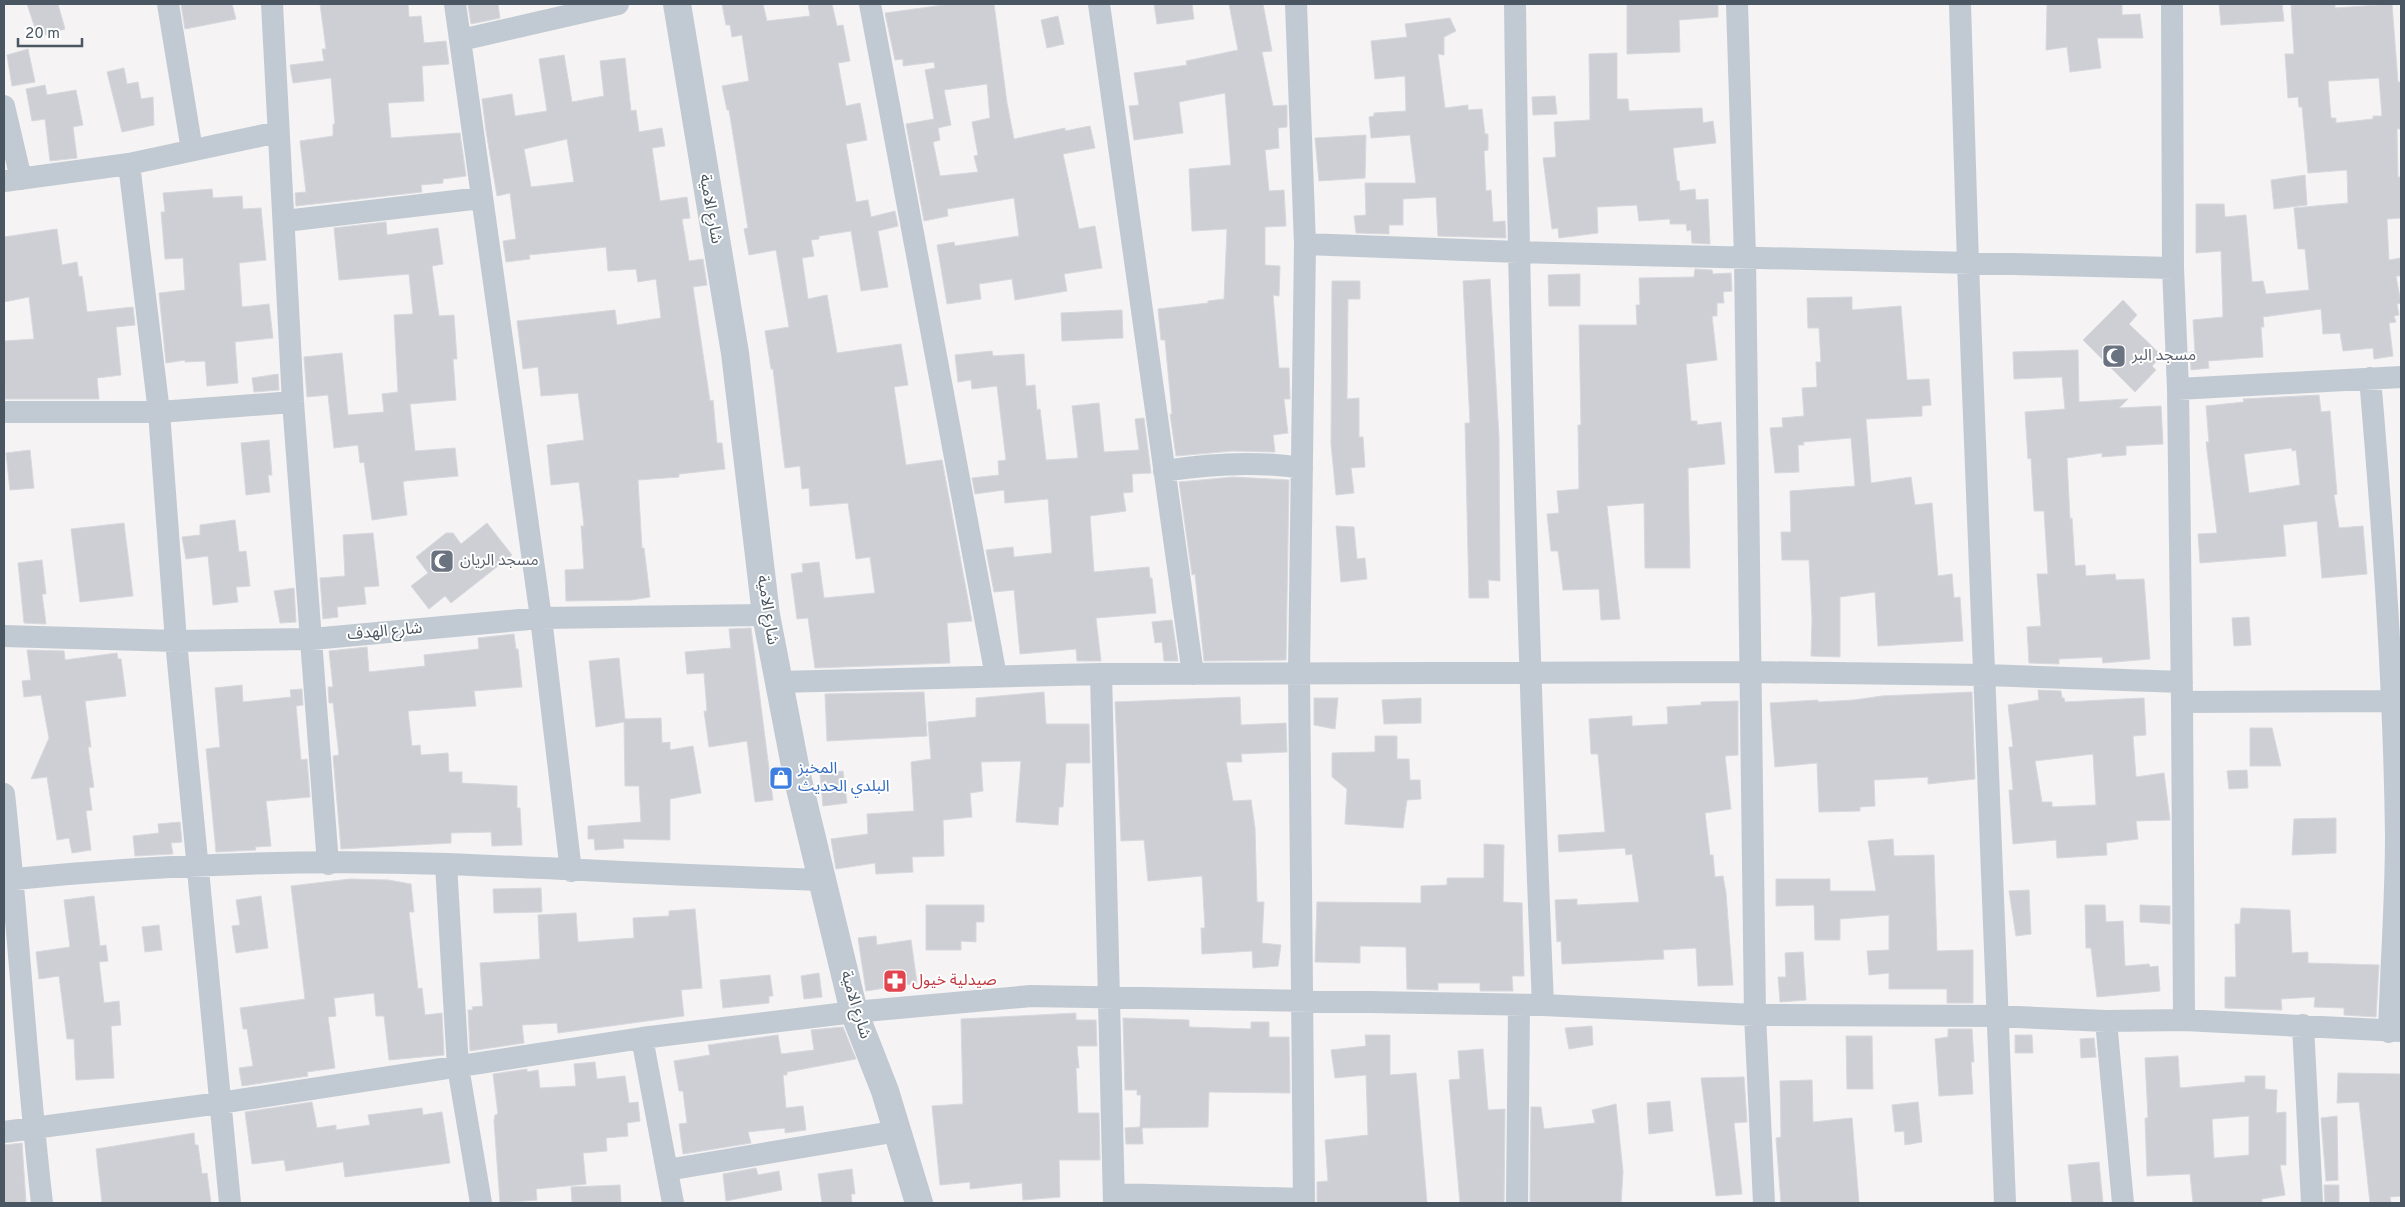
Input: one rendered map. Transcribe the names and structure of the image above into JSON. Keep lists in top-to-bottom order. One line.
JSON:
{"streets":{"street":["شارع الامية","شارع الهدف"]},"crossings":[["شارع الامية","شارع الهدف"]],"places":{"mosque":["مسجد البر","مسجد الريان"],"shop":["المخبز البلدي الحديث"],"pharmacy":["صيدلية خيول"]},"scale_bar":"20 m"}
